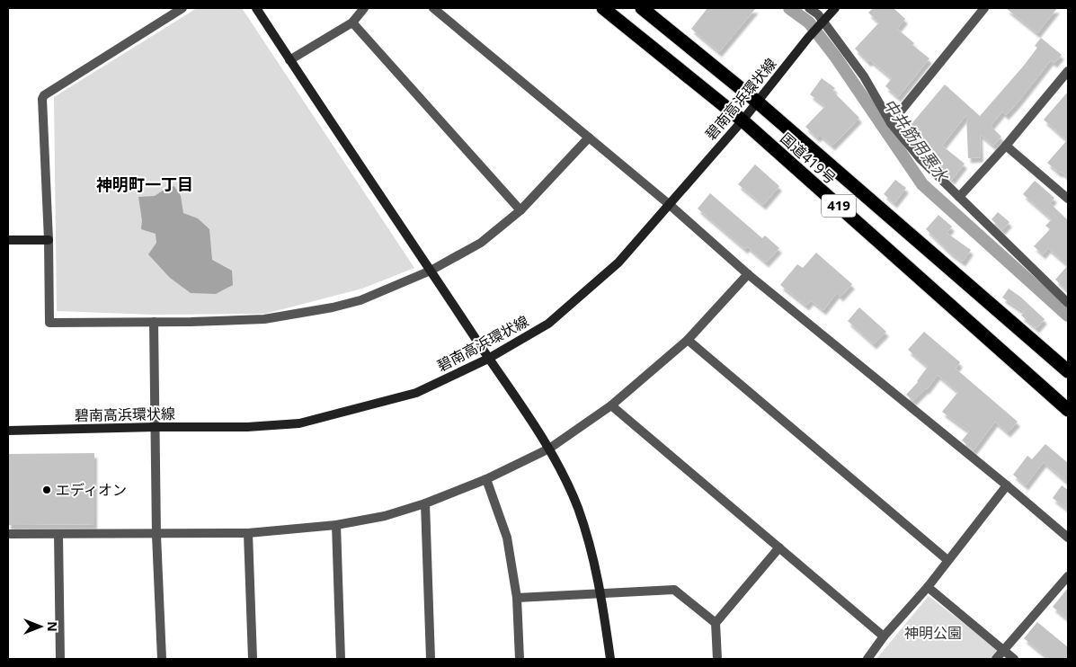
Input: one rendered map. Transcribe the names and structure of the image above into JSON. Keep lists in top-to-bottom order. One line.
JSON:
{"streets":{"highway":["国道419号","419"],"main road":["碧南高浜環状線"]},"crossings":[["碧南高浜環状線","国道419号"]],"districts":["神明町一丁目"],"water":["中井筋用悪水"],"parks":["神明公園"],"places":["エディオン"],"north":"right"}
